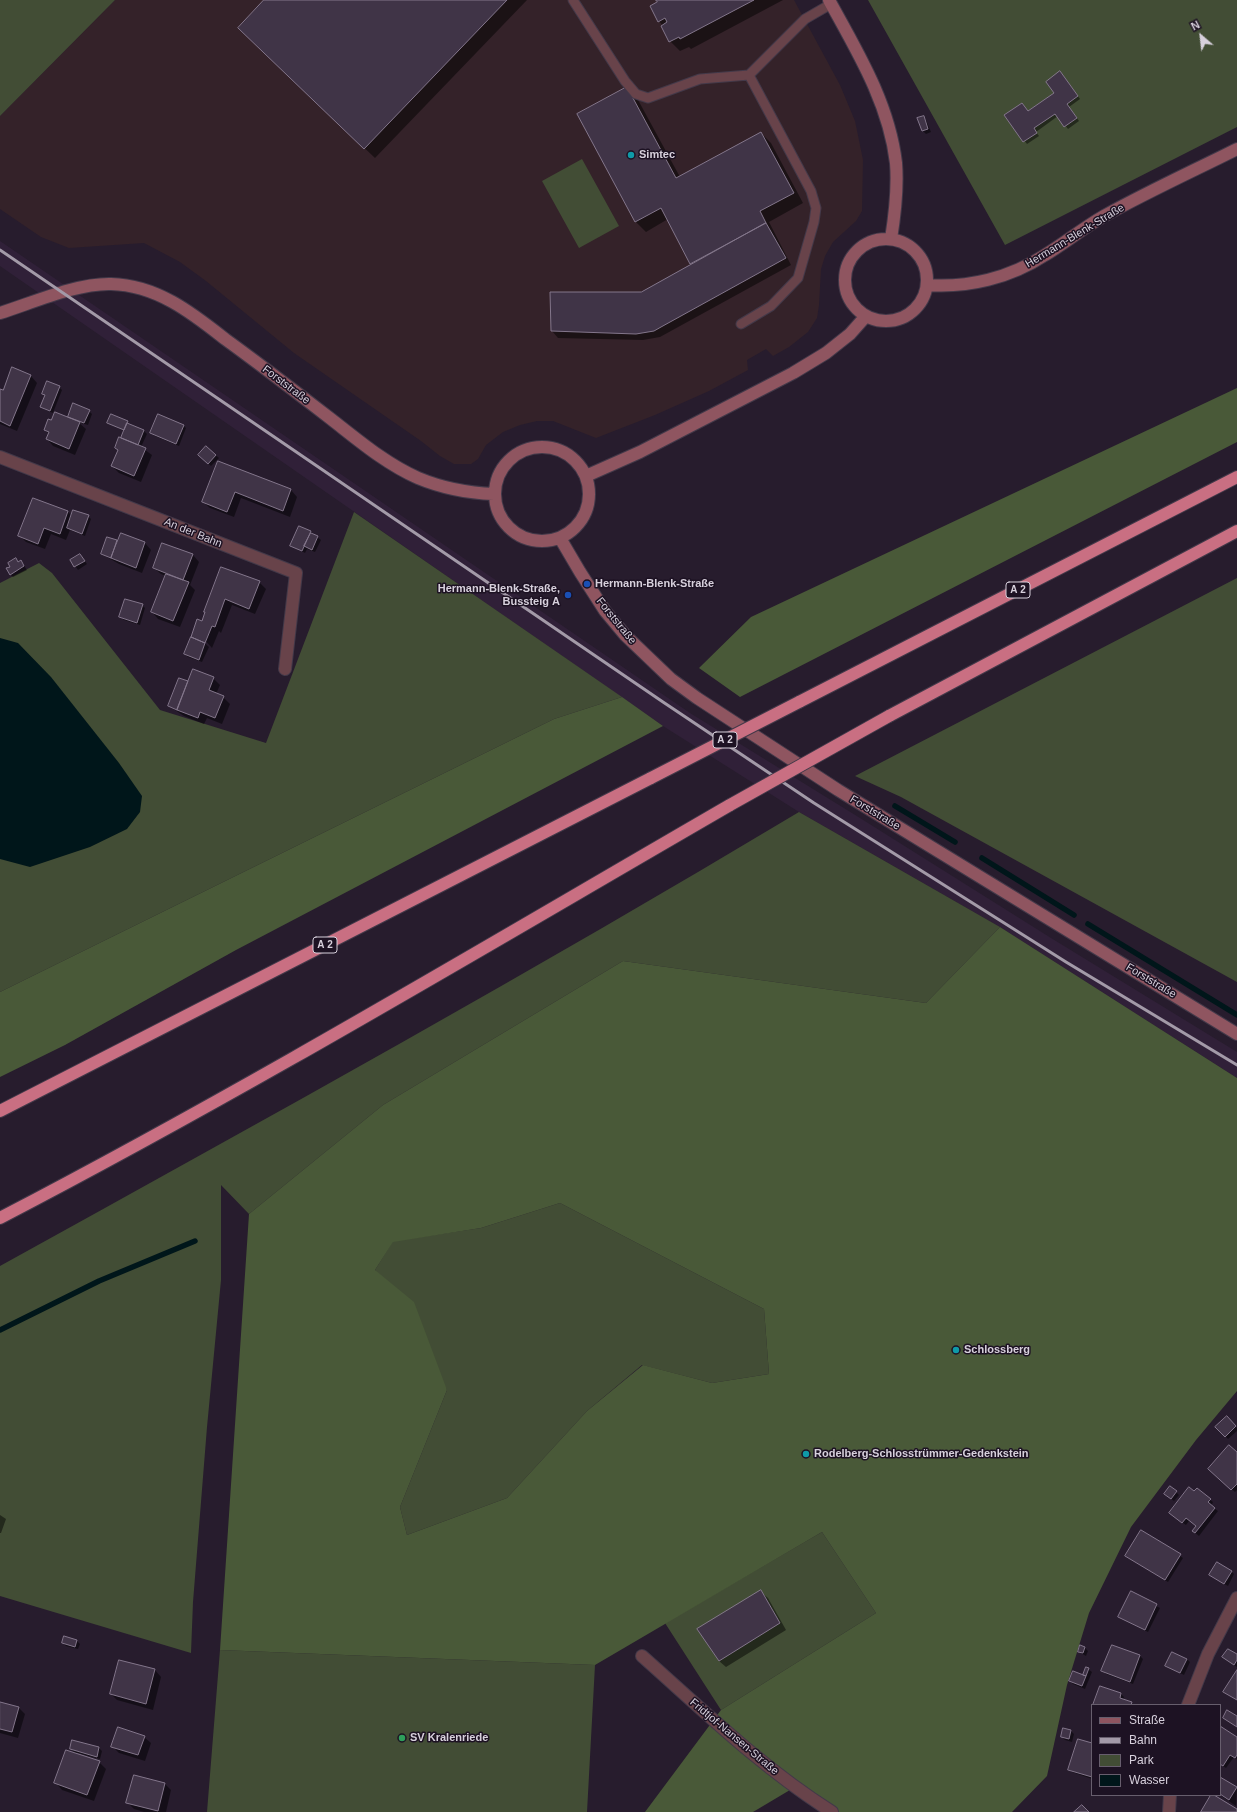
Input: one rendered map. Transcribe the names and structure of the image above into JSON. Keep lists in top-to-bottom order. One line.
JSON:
{"streets":{"highway":["A 2"],"main road":["Hermann-Blenk-Straße","Forststraße"],"street":["An der Bahn","Fridtjof-Nansen-Straße"]},"places":["Simtec","Hermann-Blenk-Straße","Hermann-Blenk-Straße, Bussteig A","Schlossberg","Rodelberg-Schlosstrümmer-Gedenkstein","SV Kralenriede"],"legend":["Straße","Bahn","Park","Wasser"],"north":"top left"}
